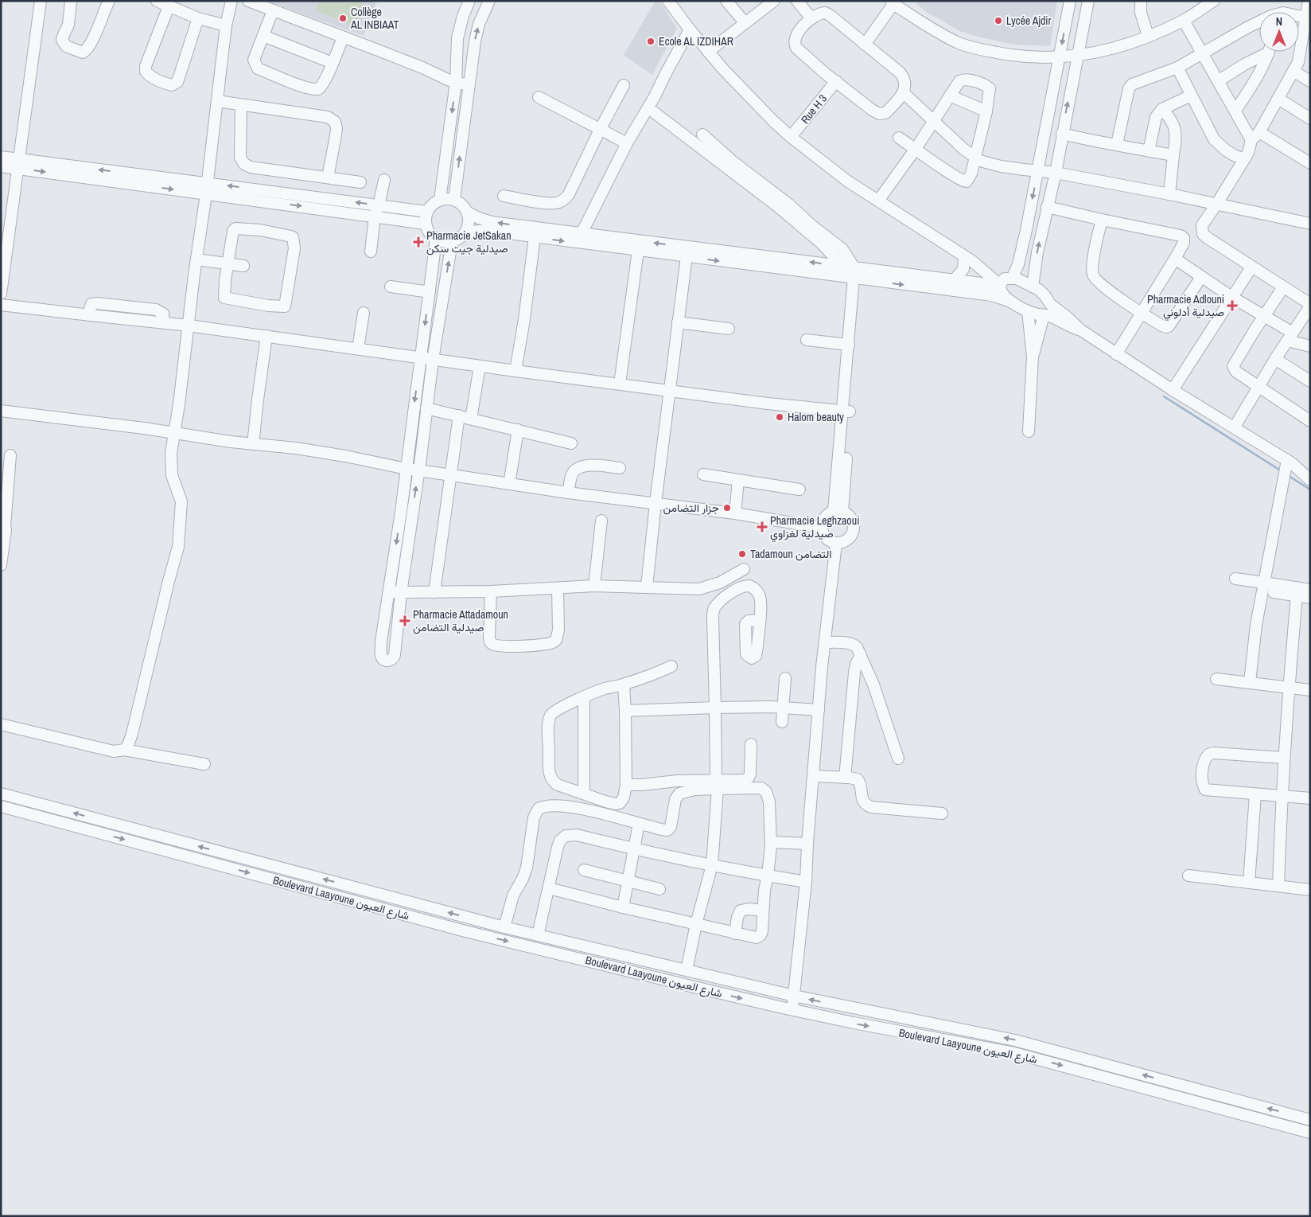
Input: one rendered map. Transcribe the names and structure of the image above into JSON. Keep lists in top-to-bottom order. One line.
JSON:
{"streets":{"street":["Rue H 3","Boulevard Laayoune شارع العيون"]},"places":{"other":["Collège AL INBIAAT","Lycée Ajdir","Ecole AL IZDIHAR","Halom beauty","جزار التضامن","Tadamoun التضامن"],"health":["Pharmacie JetSakan صيدلية جيت سكن","Pharmacie Adlouni صيدلية أدلوني","Pharmacie Leghzaoui صيدلية لغزاوي","Pharmacie Attadamoun صيدلية التضامن"]},"north":"top"}
